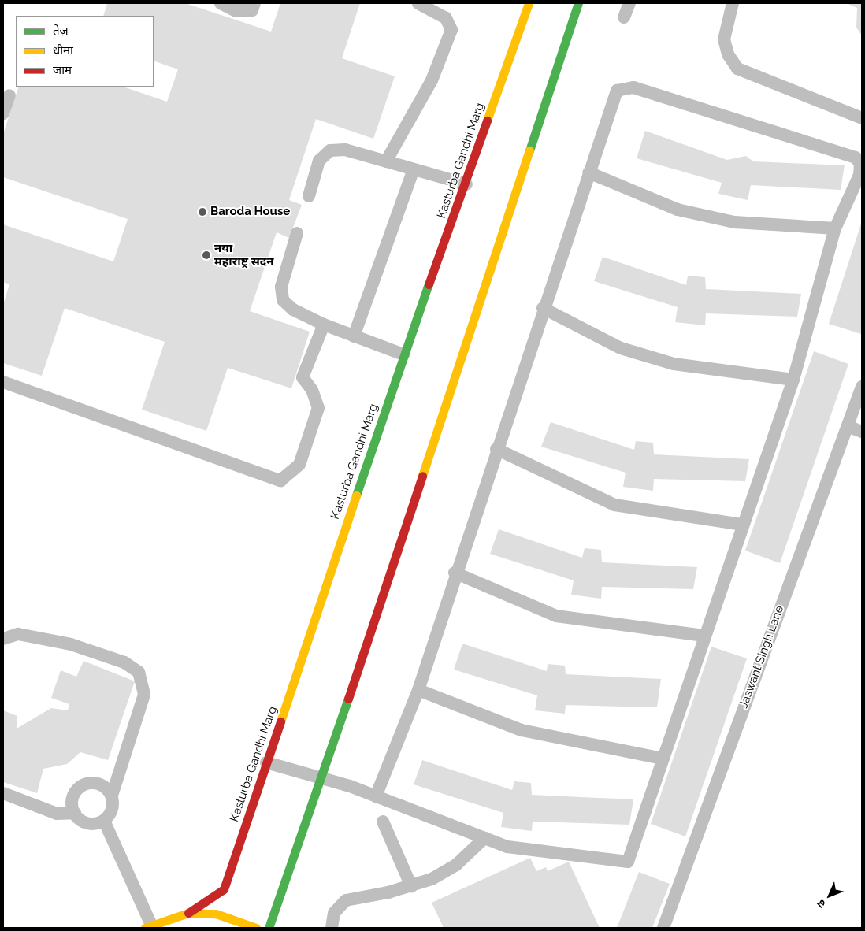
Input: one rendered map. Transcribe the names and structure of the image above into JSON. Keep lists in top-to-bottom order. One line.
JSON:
{"streets":{"main road":["Kasturba Gandhi Marg"],"lane":["Jaswant Singh Lane"]},"places":["Baroda House","नया महाराष्ट्र सदन"],"legend":["तेज़","धीमा","जाम"],"north":"bottom left"}
